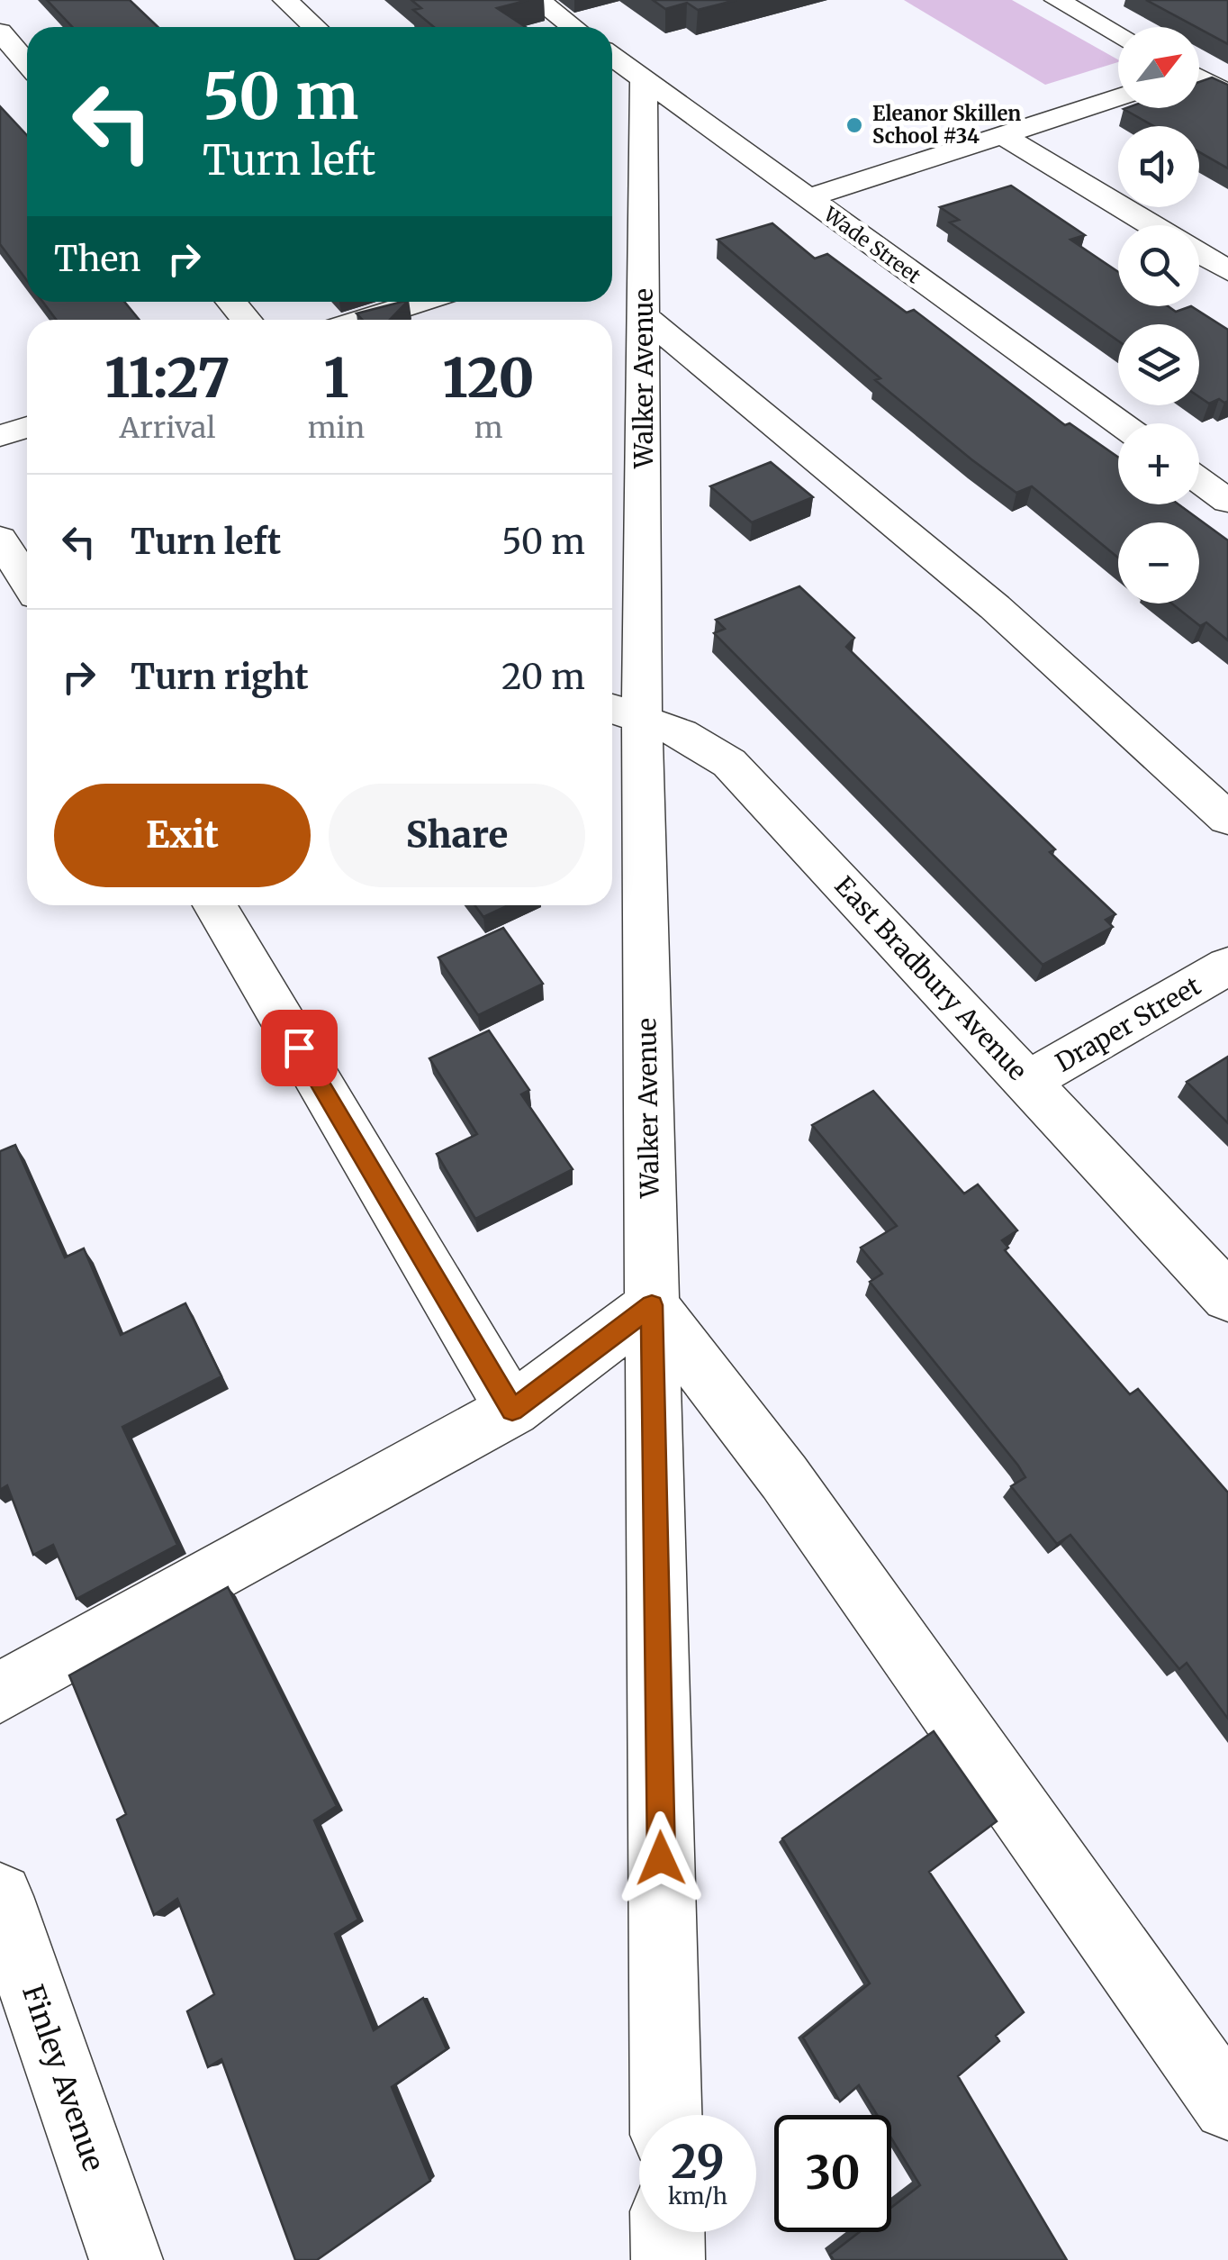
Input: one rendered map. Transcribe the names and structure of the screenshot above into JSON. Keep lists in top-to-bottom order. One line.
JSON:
{"streets":{"street":["Wade Street","Walker Avenue","East Bradbury Avenue","Draper Street","Finley Avenue"]},"crossings":[["Wade Street","Walker Avenue"],["Walker Avenue","East Bradbury Avenue"],["East Bradbury Avenue","Draper Street"]],"places":["Eleanor Skillen School #34"],"north":"top right","page":{"map_buttons":["+","−"],"turn":["50 m","Turn left"],"then":"Then","eta":["11:27","Arrival","1","min","120","m"],"list":[{"name":"Turn left","value":"50 m"},{"name":"Turn right","value":"20 m"}],"buttons":["Exit","Share"],"speed":"29 km/h","limit":"30"}}
